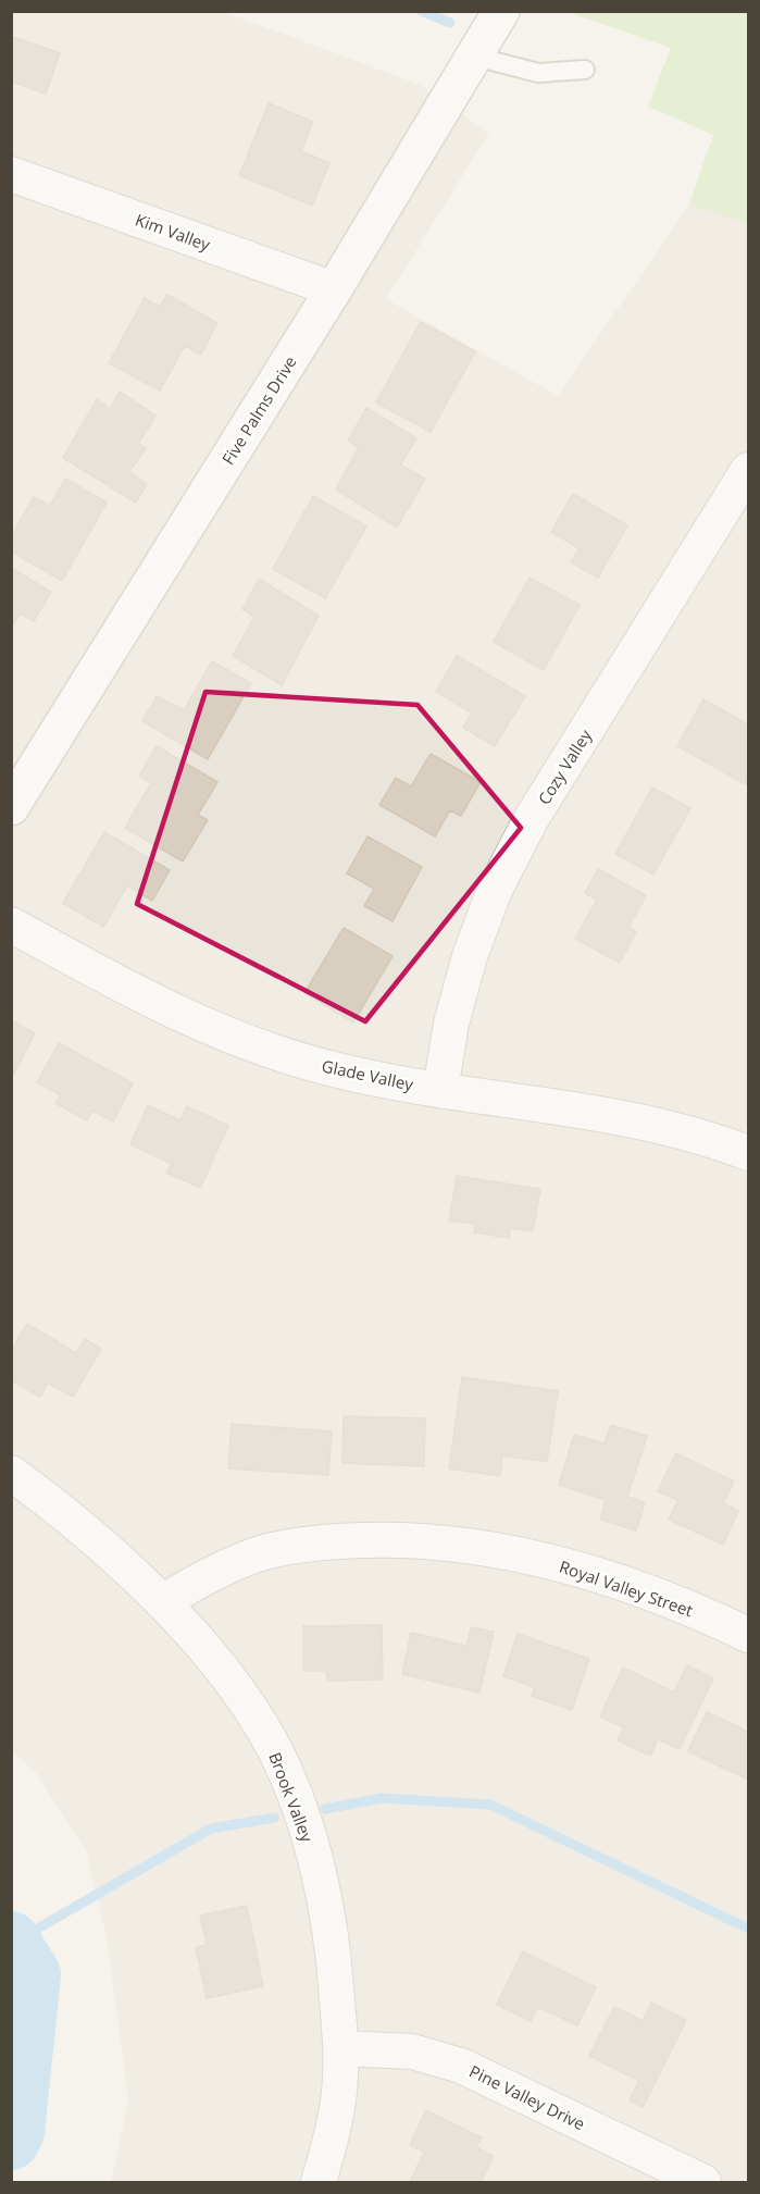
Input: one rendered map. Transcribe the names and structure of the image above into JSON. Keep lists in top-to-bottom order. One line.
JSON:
{"streets":{"street":["Kim Valley","Five Palms Drive","Cozy Valley","Glade Valley","Royal Valley Street","Brook Valley","Pine Valley Drive"]},"crossings":[["Kim Valley","Five Palms Drive"],["Cozy Valley","Glade Valley"],["Royal Valley Street","Brook Valley"],["Brook Valley","Pine Valley Drive"]]}
